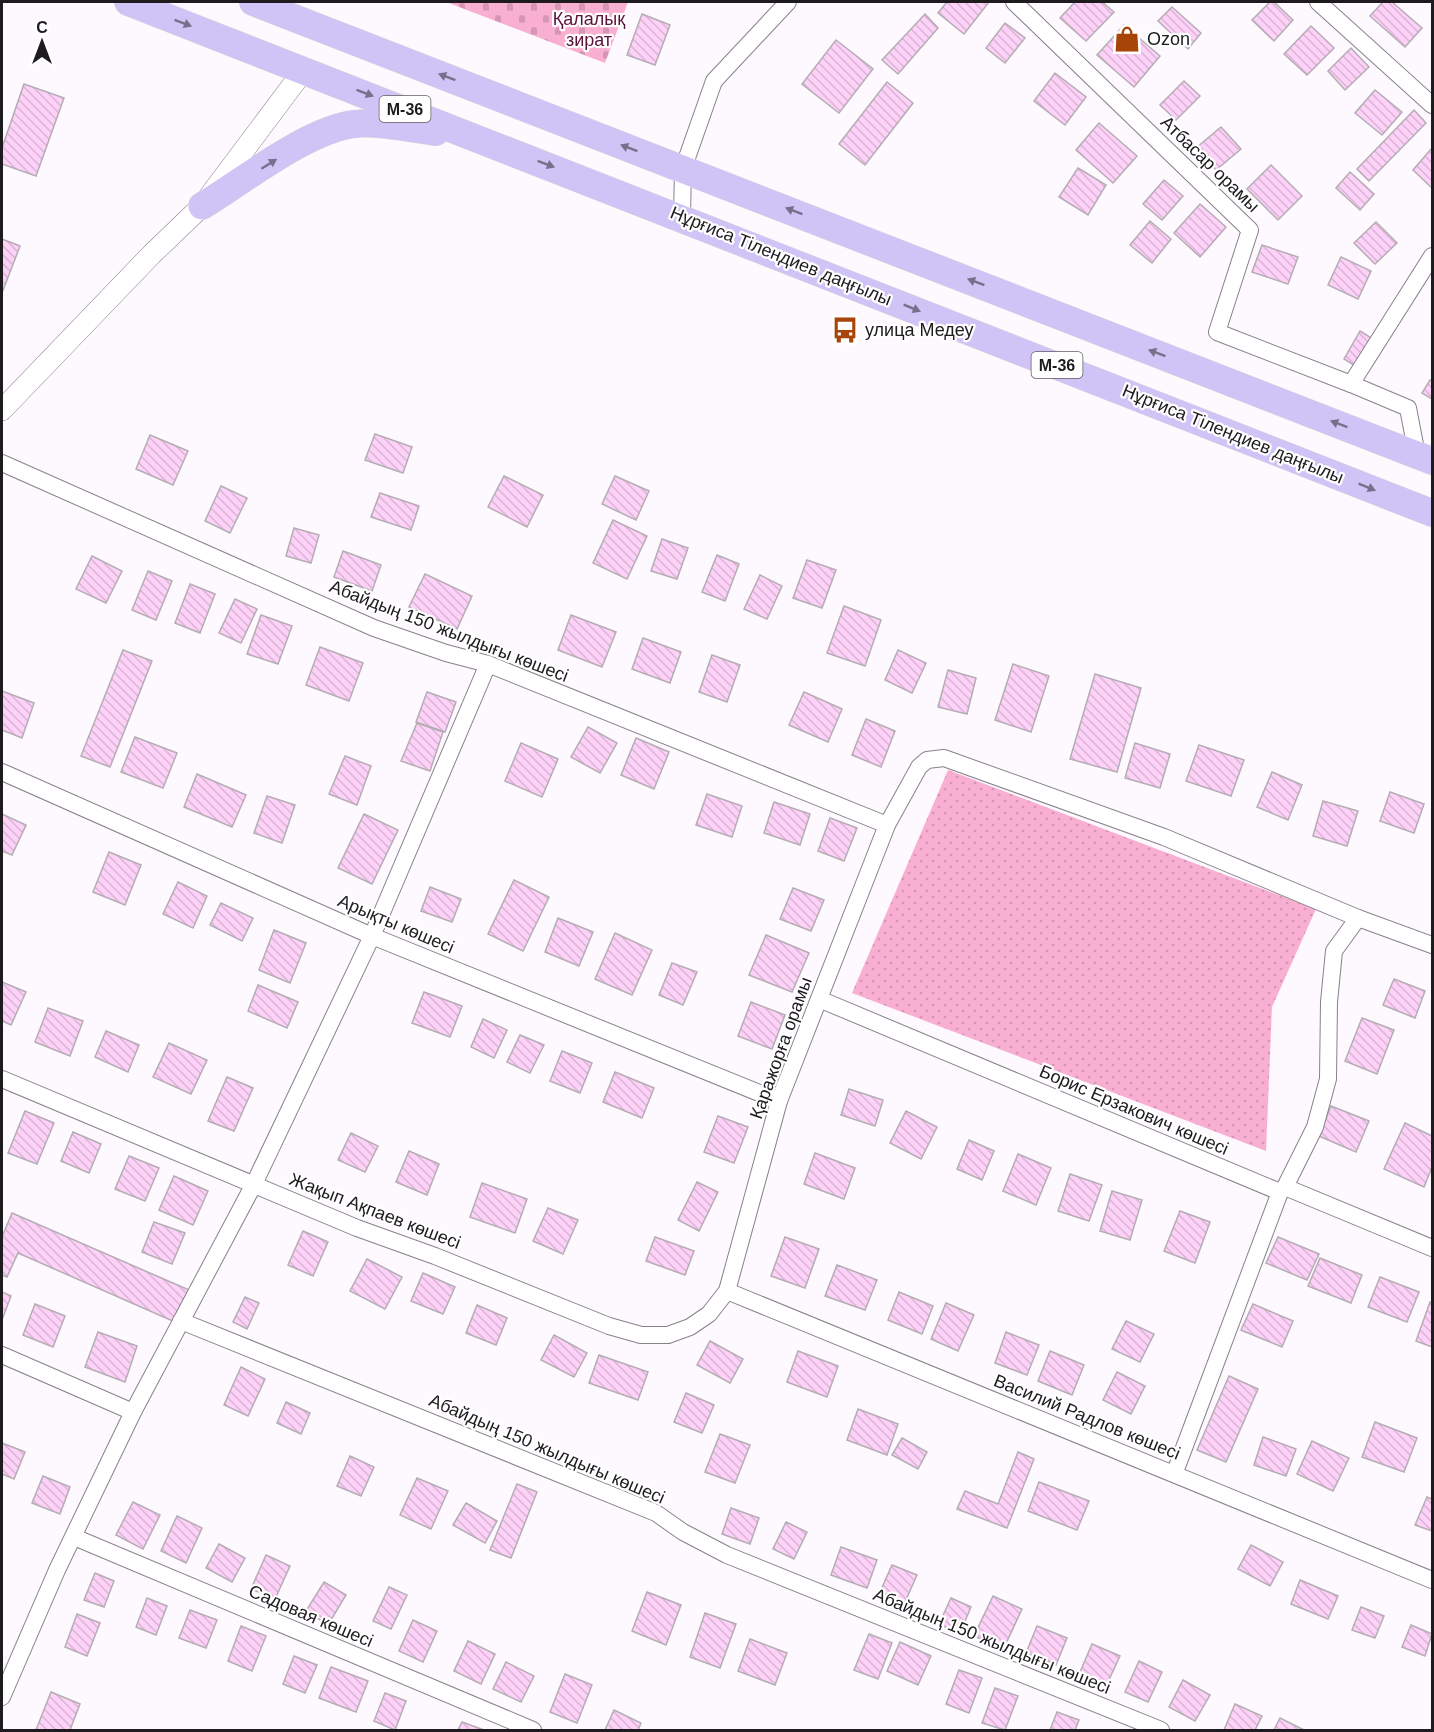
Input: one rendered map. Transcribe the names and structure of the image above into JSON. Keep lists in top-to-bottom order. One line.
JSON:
{"streets":{"main road":["M-36","Нұрғиса Тілендиев даңғылы"],"street":["Атбасар орамы","Абайдың 150 жылдығы көшесі","Арықты көшесі","Қаражорға орамы","Борис Ерзакович көшесі","Жақып Ақпаев көшесі","Василий Радлов көшесі","Садовая көшесі"]},"crossings":[["M-36","Атбасар орамы"],["Абайдың 150 жылдығы көшесі","Қаражорға орамы"],["Арықты көшесі","Қаражорға орамы"],["Қаражорға орамы","Борис Ерзакович көшесі"],["Қаражорға орамы","Жақып Ақпаев көшесі"],["Қаражорға орамы","Василий Радлов көшесі"],["Жақып Ақпаев көшесі","Василий Радлов көшесі"]],"parks":["Қалалық зират"],"places":{"shop":["Ozon"],"bus stop":["улица Медеу"]},"north":"top"}
